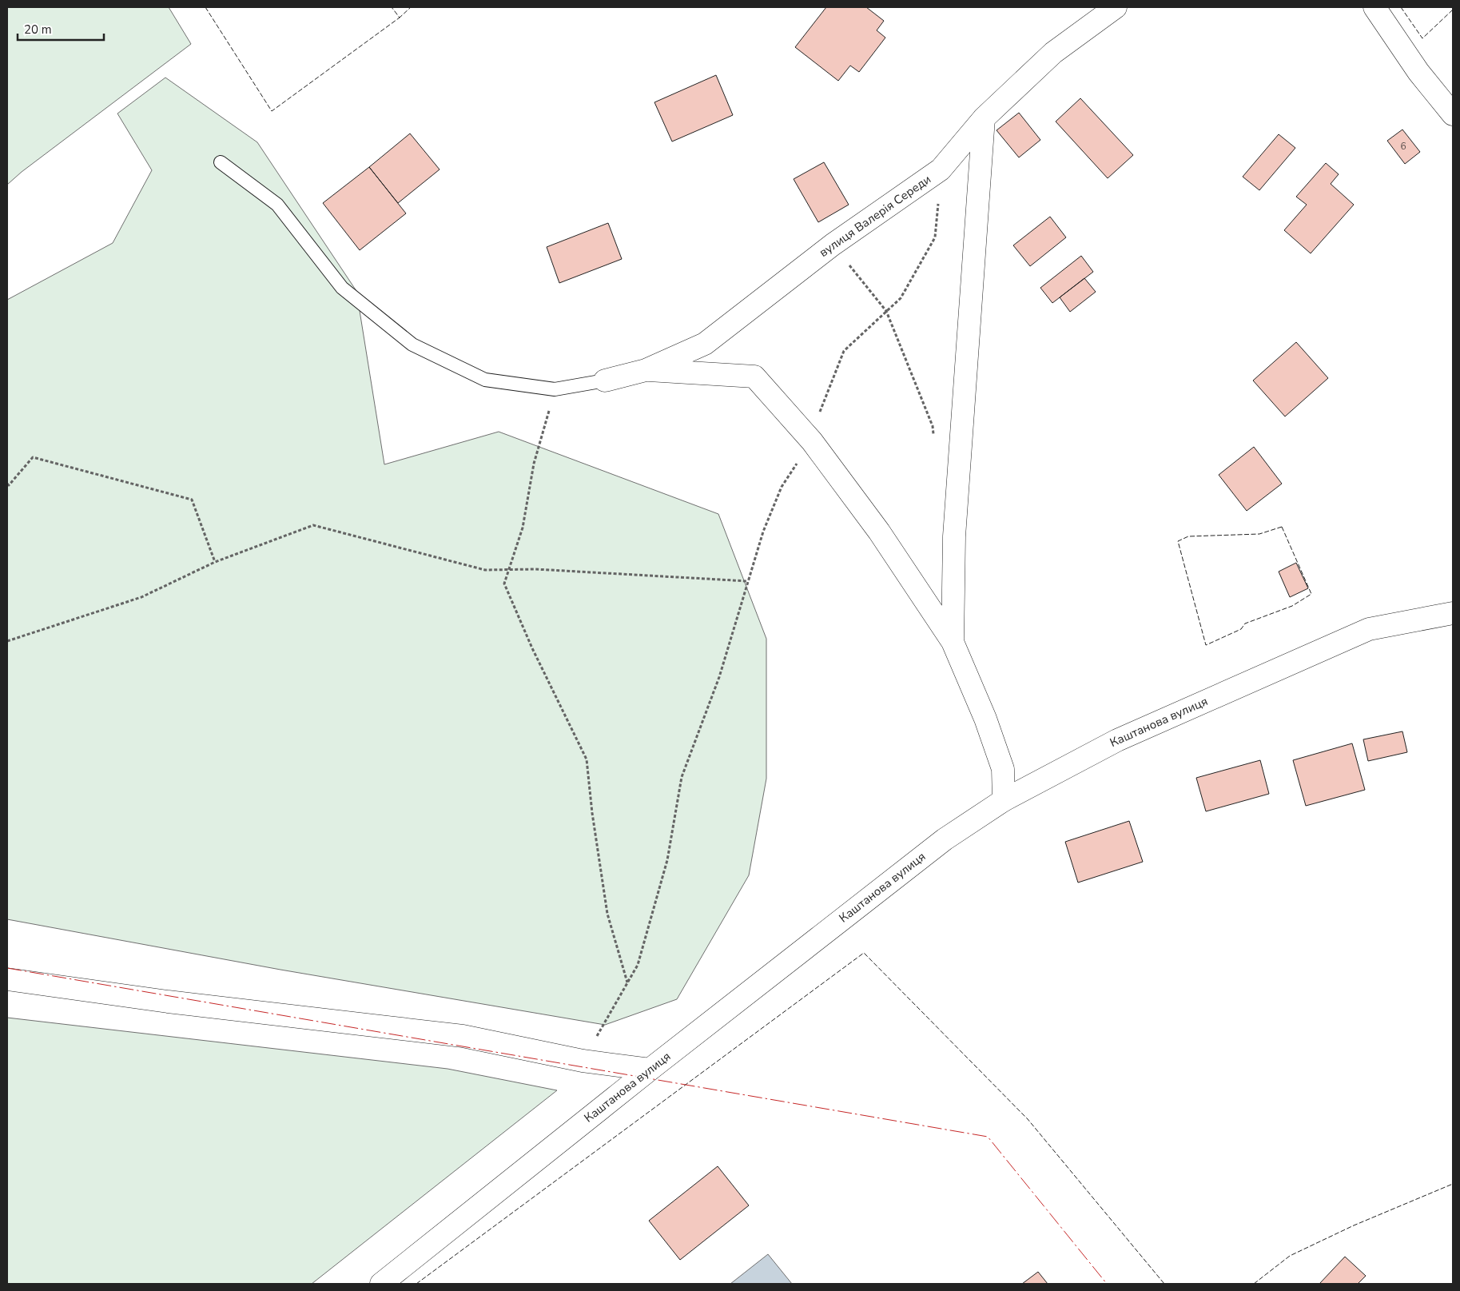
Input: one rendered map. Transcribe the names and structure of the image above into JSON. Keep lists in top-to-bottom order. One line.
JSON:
{"streets":{"street":["вулиця Валерія Середи","Каштанова вулиця"]},"house_numbers":["6"],"scale_bar":"20 m"}
